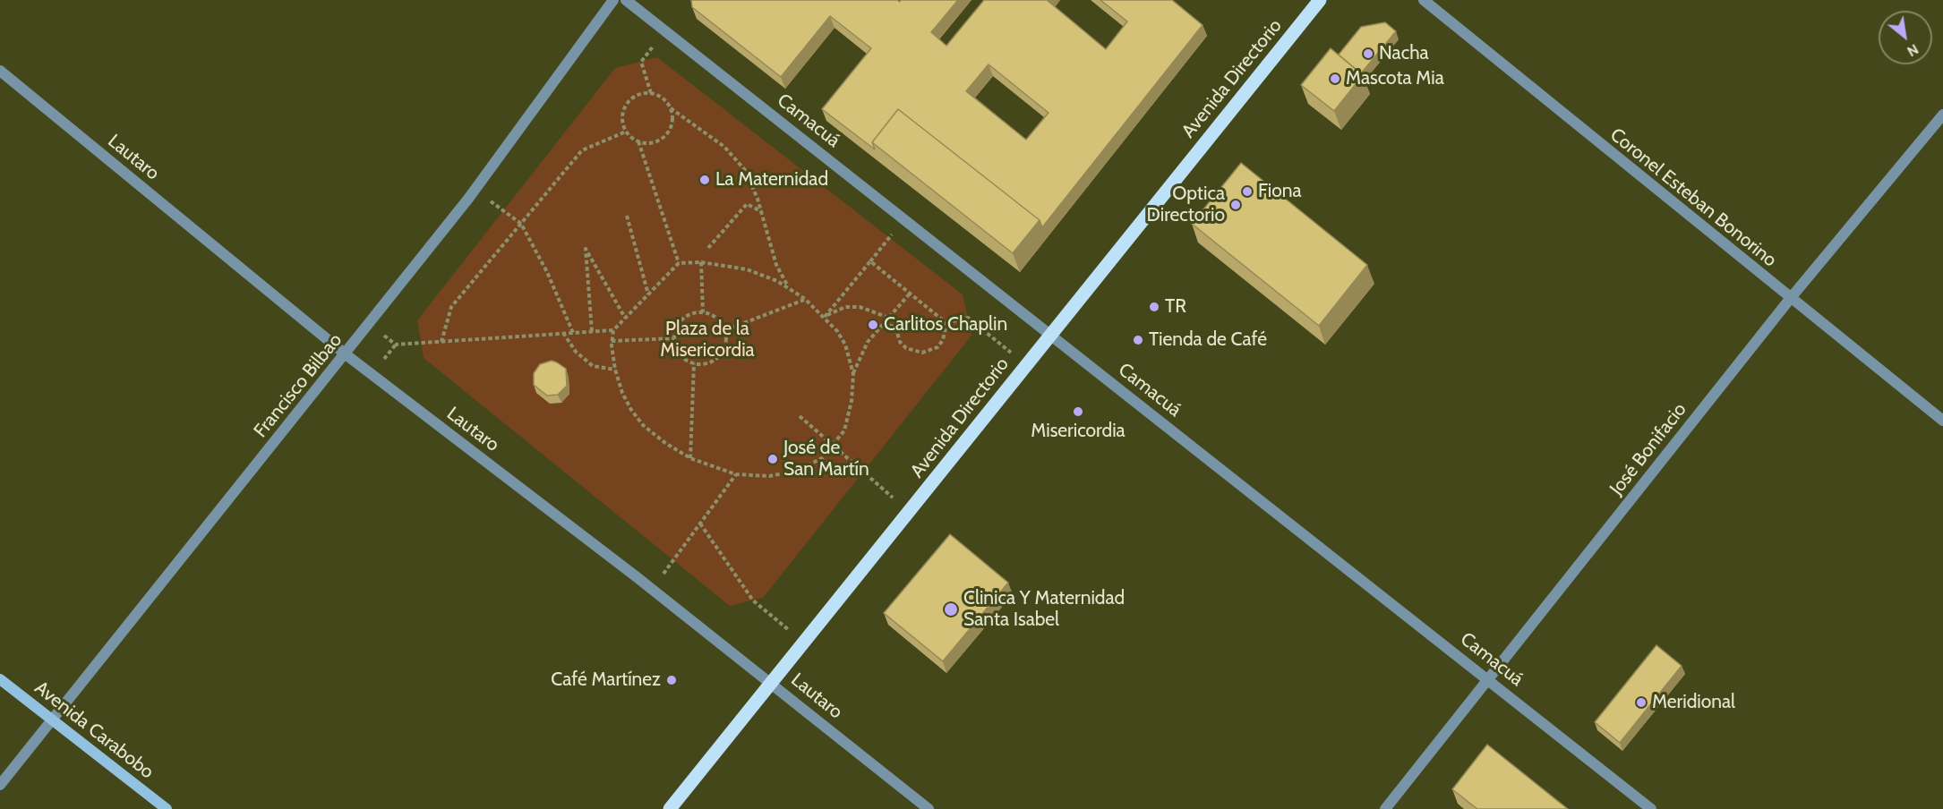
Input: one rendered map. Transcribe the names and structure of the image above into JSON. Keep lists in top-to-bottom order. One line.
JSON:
{"streets":{"main road":["Avenida Directorio","Avenida Carabobo"],"street":["Camacuá","Lautaro","Coronel Esteban Bonorino","Francisco Bilbao","José Bonifacio"]},"crossings":[["Avenida Directorio","Camacuá"],["Avenida Directorio","Lautaro"],["Camacuá","José Bonifacio"],["Lautaro","Francisco Bilbao"],["Coronel Esteban Bonorino","José Bonifacio"],["Francisco Bilbao","Avenida Carabobo"]],"parks":["Plaza de la Misericordia"],"places":["Nacha","Mascota Mia","La Maternidad","Fiona","Optica Directorio","TR","Carlitos Chaplin","Tienda de Café","Misericordia","José de San Martín","Clinica Y Maternidad Santa Isabel","Café Martínez","Meridional"],"north":"bottom right"}
